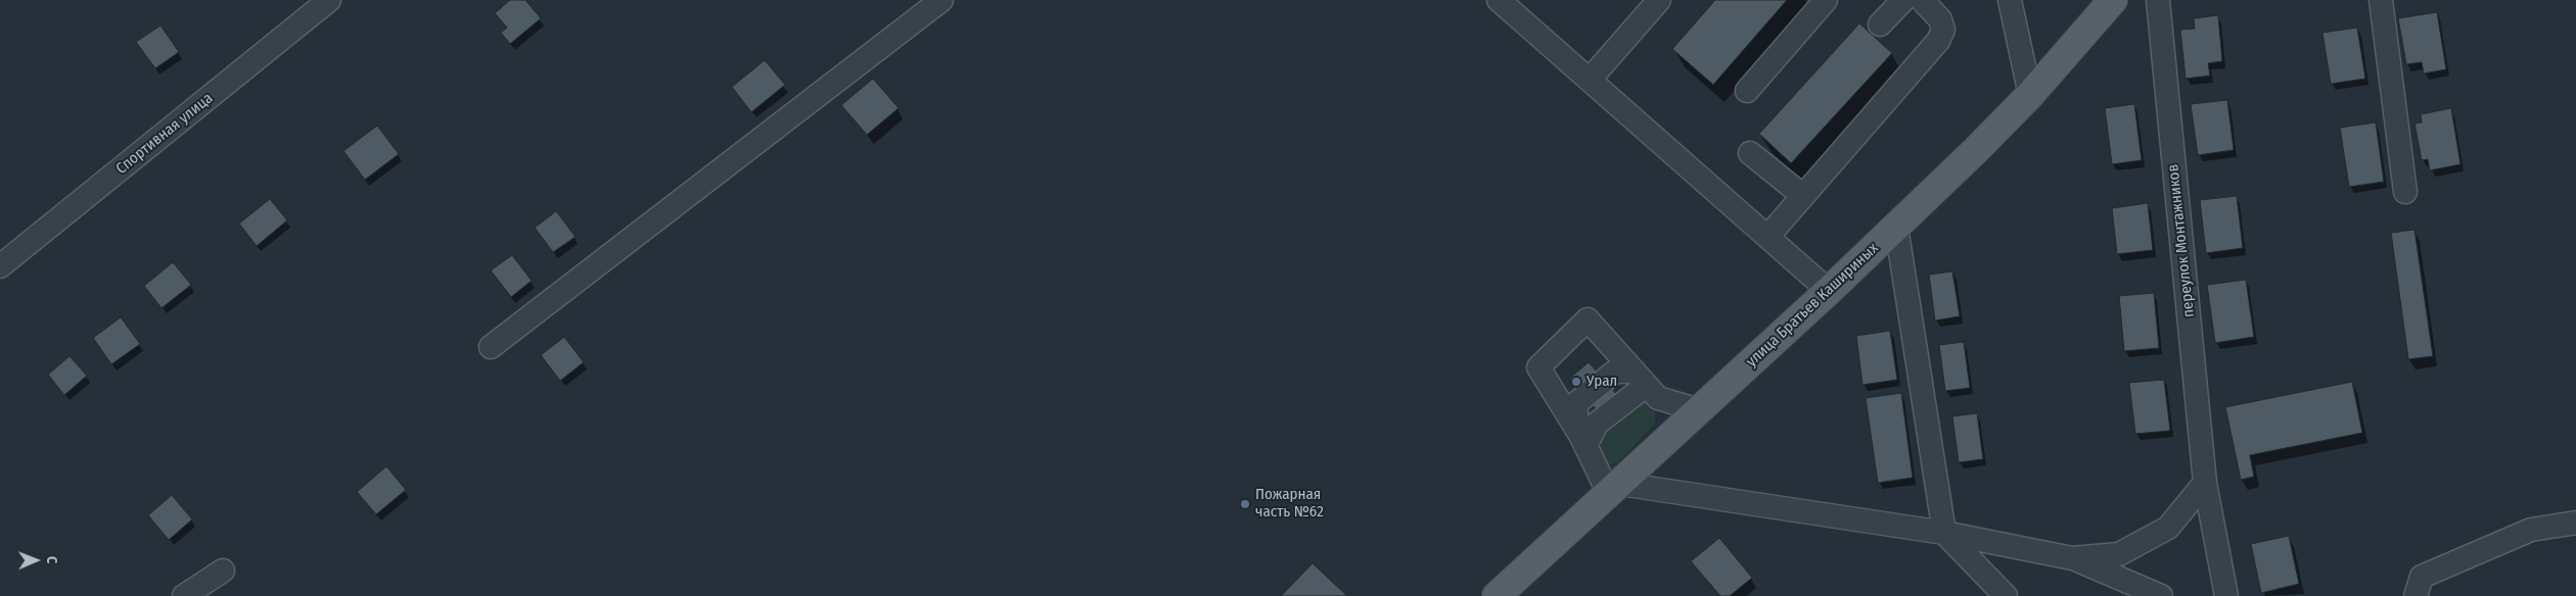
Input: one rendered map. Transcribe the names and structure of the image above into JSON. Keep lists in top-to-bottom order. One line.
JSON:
{"streets":{"main road":["улица Братьев Кашириных"],"street":["Спортивная улица","переулок Монтажников"]},"places":["Урал","Пожарная часть №62"],"north":"right"}
